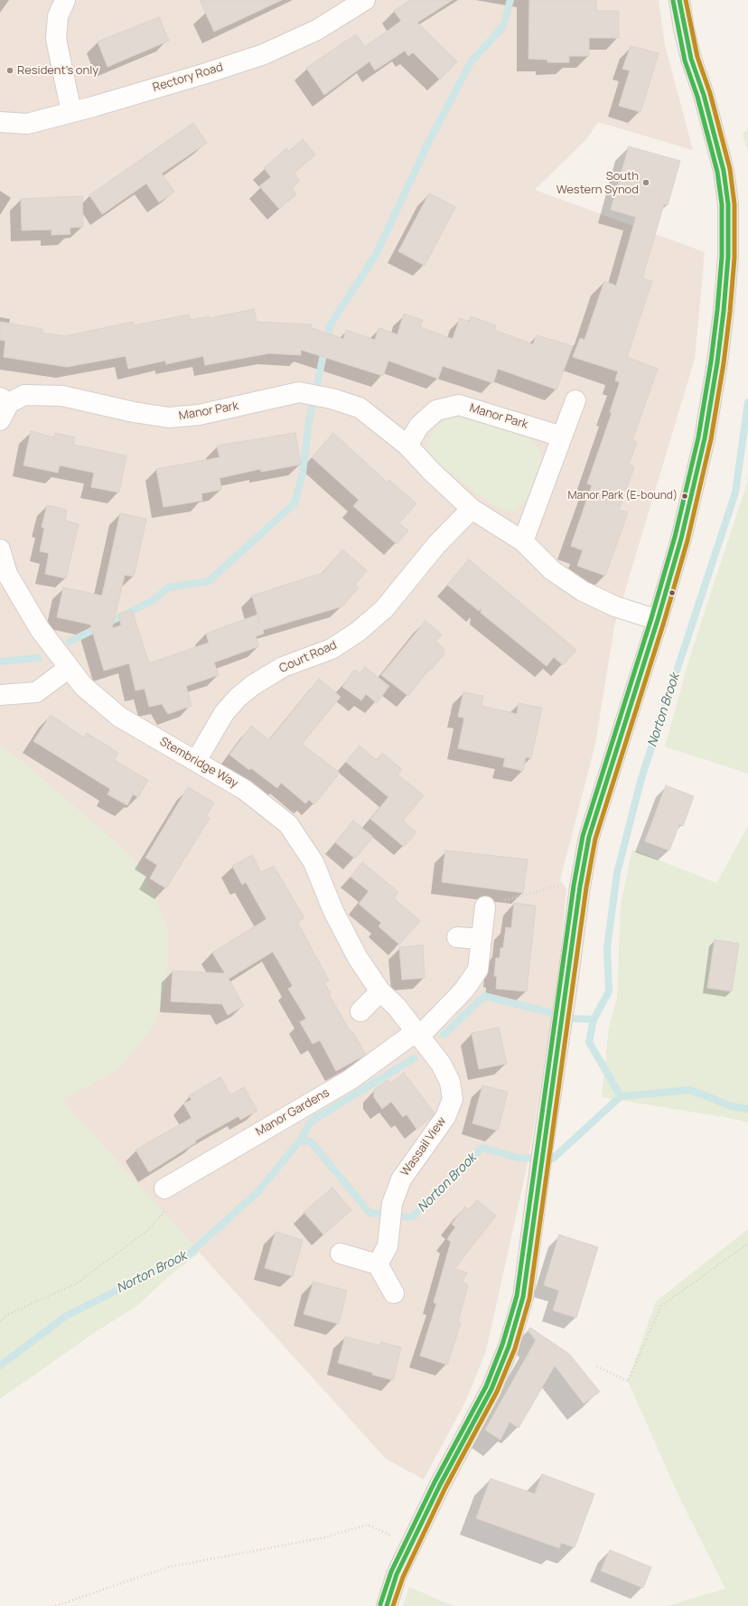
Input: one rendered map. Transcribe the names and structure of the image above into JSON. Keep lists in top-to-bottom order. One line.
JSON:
{"streets":{"street":["Rectory Road","Manor Park","Court Road","Stembridge Way","Manor Gardens","Wassail View"]},"crossings":[["Manor Park","Court Road"],["Court Road","Stembridge Way"],["Stembridge Way","Manor Gardens"],["Stembridge Way","Wassail View"],["Manor Gardens","Wassail View"]],"water":["Norton Brook"],"places":["Resident's only","South Western Synod","Manor Park (E-bound)"]}
